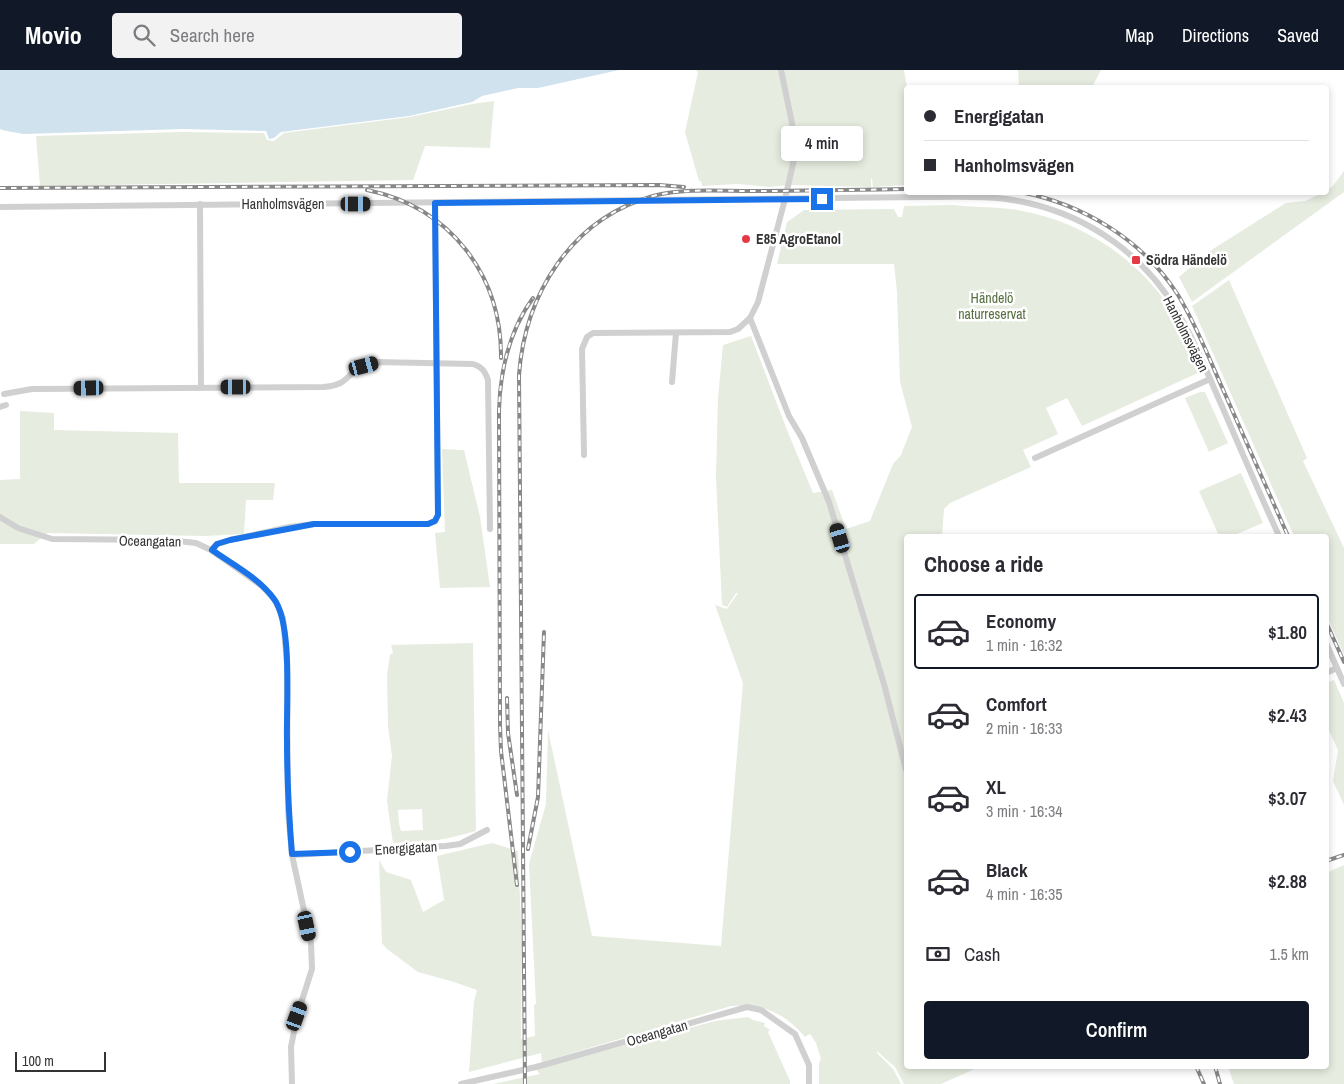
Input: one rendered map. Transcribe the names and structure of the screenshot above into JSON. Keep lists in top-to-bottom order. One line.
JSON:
{"streets":{"street":["Hanholmsvägen","Oceangatan","Energigatan"]},"crossings":[["Oceangatan","Energigatan"]],"parks":["Händelö naturreservat"],"places":{"other":["E85 AgroEtanol"],"transit":["Södra Händelö"]},"scale_bar":"100 m","page":{"header":"Movio","search":"Search here","nav":["Map","Directions","Saved"],"banner":["Energigatan","Hanholmsvägen"],"bubble":"4 min","heading":"Choose a ride","list":[{"name":"Economy","note":"1 min · 16:32","value":"$1.80"},{"name":"Comfort","note":"2 min · 16:33","value":"$2.43"},{"name":"XL","note":"3 min · 16:34","value":"$3.07"},{"name":"Black","note":"4 min · 16:35","value":"$2.88"}],"pay":["Cash","1.5 km"],"buttons":"Confirm","scale":"100 m"}}
